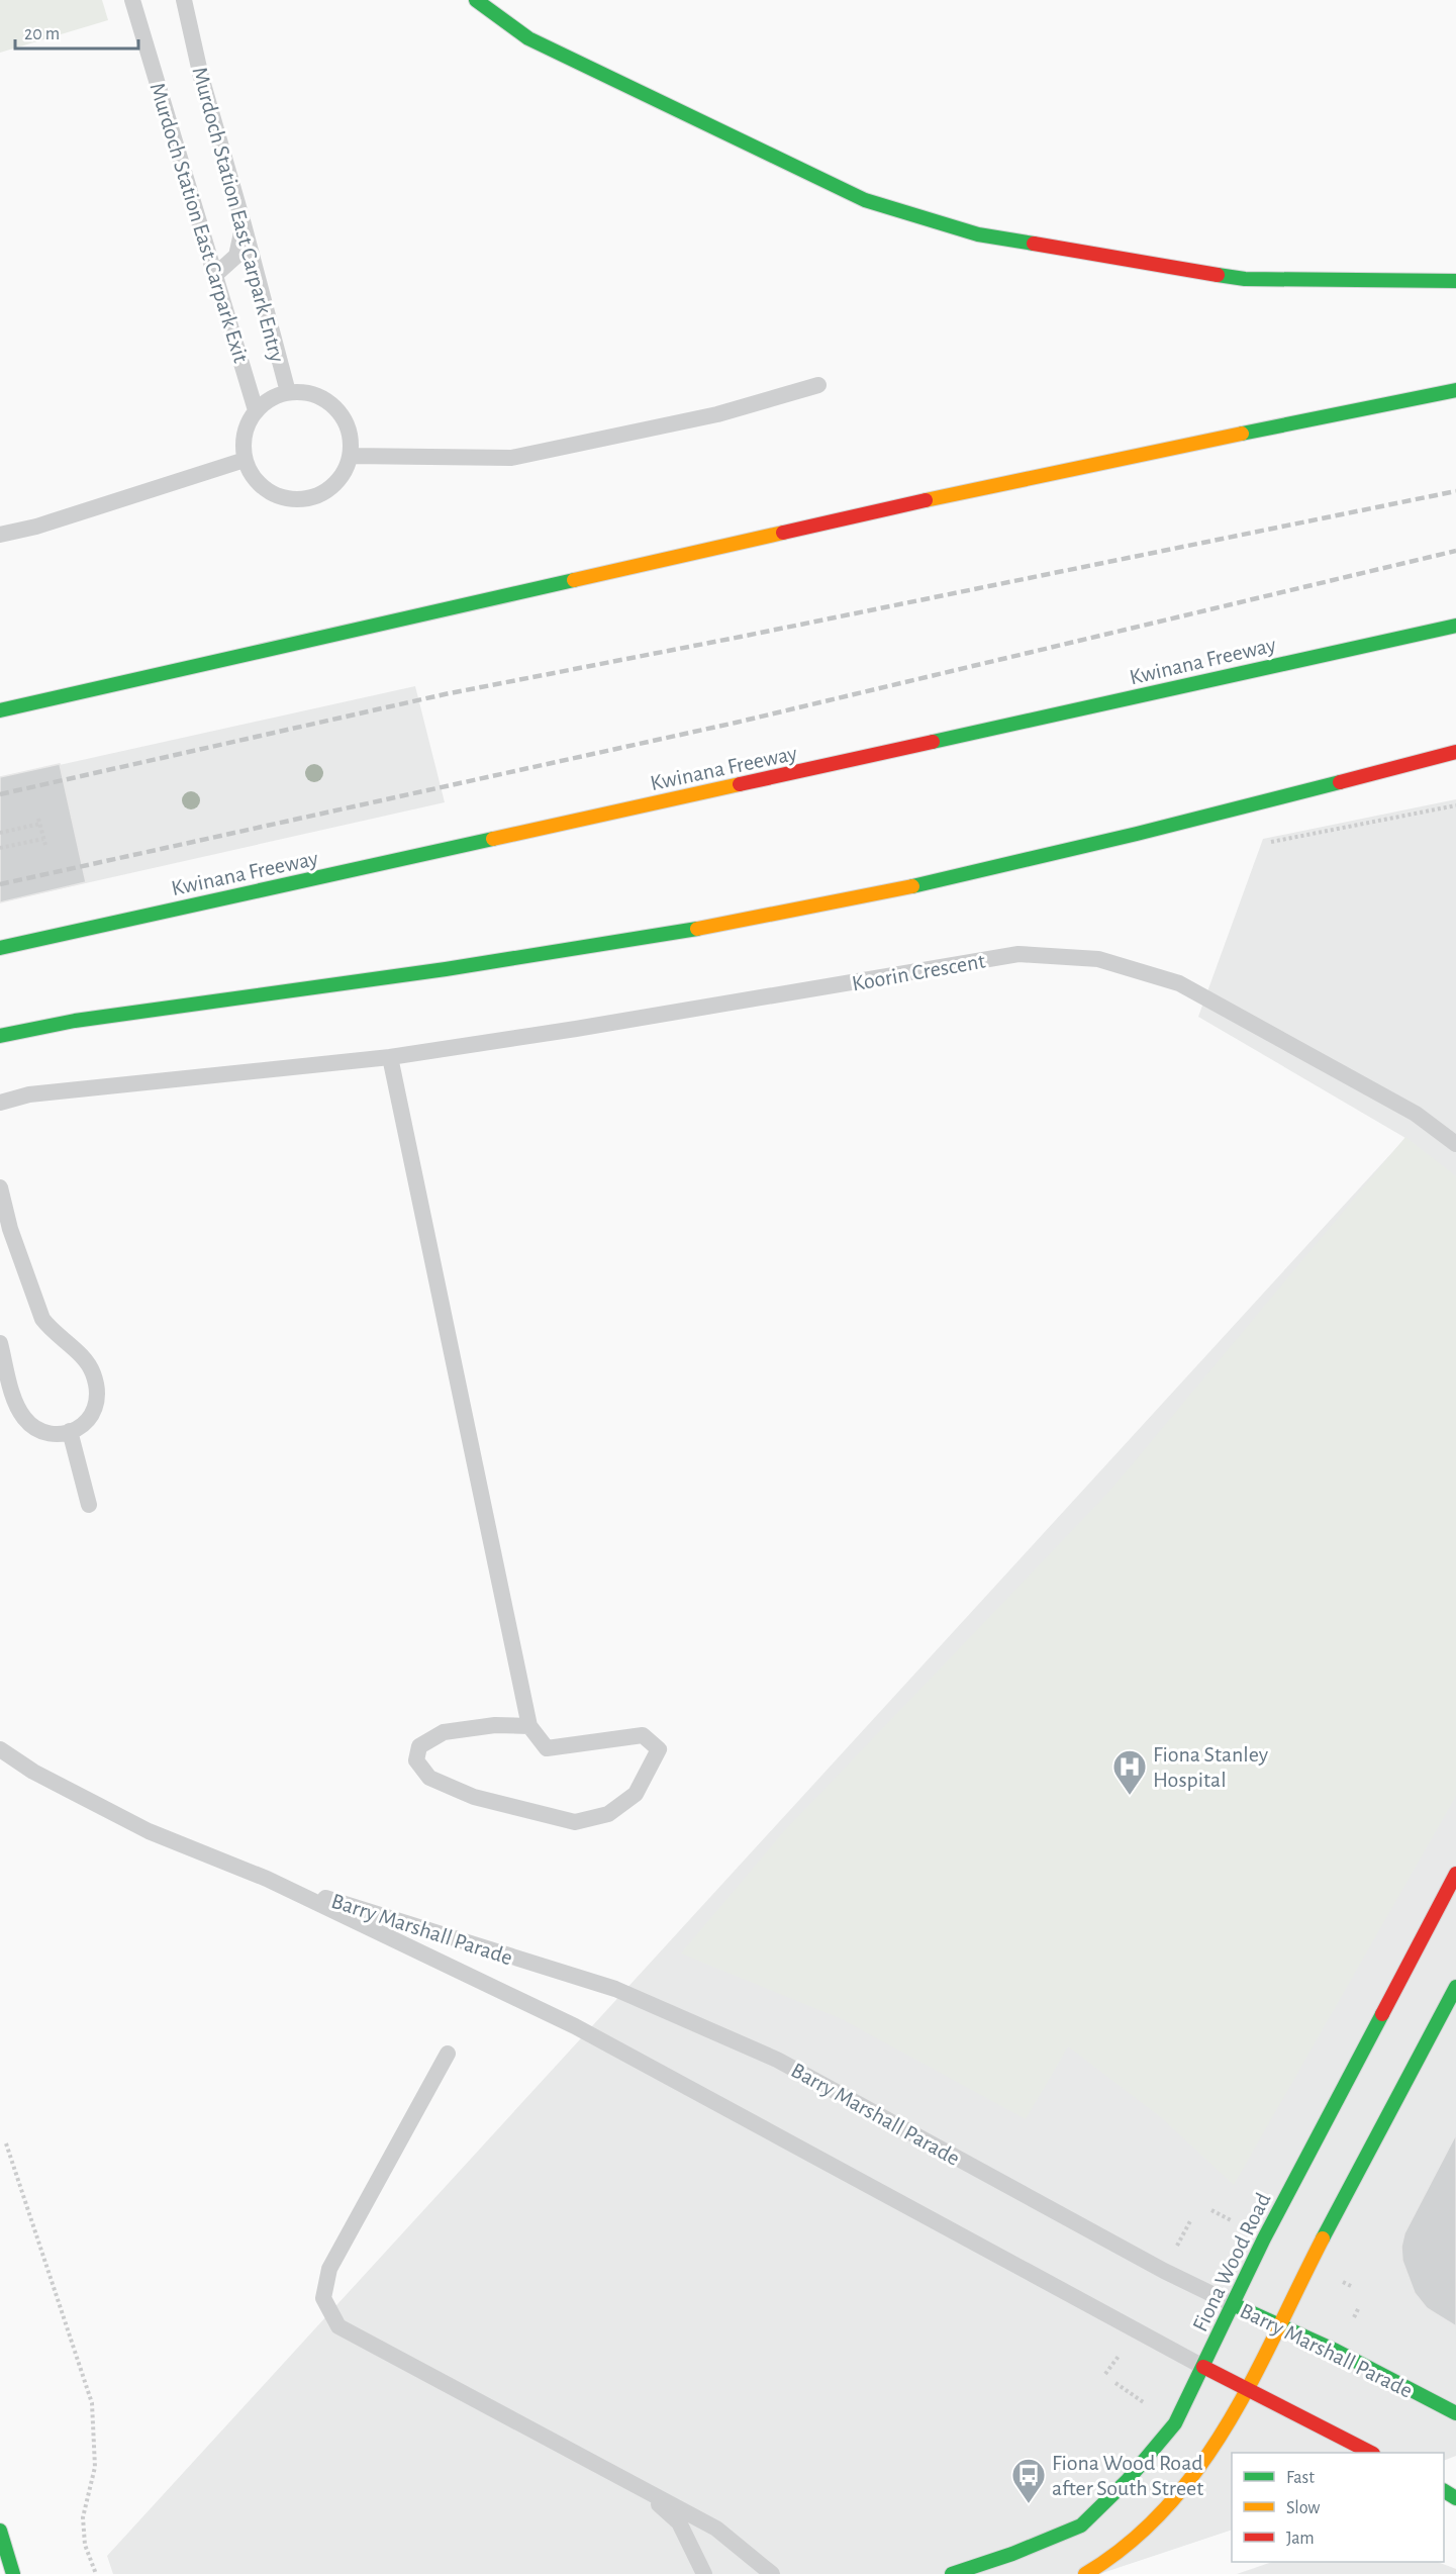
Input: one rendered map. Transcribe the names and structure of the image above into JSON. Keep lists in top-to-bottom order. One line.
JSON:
{"streets":{"main road":["Kwinana Freeway","Barry Marshall Parade","Fiona Wood Road"],"lane":["Murdoch Station East Carpark Entry","Murdoch Station East Carpark Exit","Koorin Crescent"]},"crossings":[["Murdoch Station East Carpark Entry","Murdoch Station East Carpark Exit"],["Barry Marshall Parade","Fiona Wood Road"]],"places":{"hospital":["Fiona Stanley Hospital"],"bus stop":["Fiona Wood Road after South Street"]},"legend":["Fast","Slow","Jam"],"scale_bar":"20 m"}
